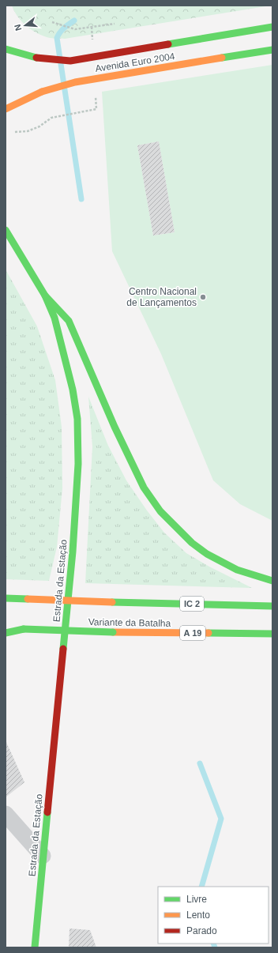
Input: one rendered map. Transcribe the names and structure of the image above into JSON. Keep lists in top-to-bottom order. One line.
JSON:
{"streets":{"main road":["Avenida Euro 2004","Estrada da Estação","IC 2","Variante da Batalha","A 19"]},"places":["Centro Nacional de Lançamentos"],"legend":["Livre","Lento","Parado"],"north":"left"}
